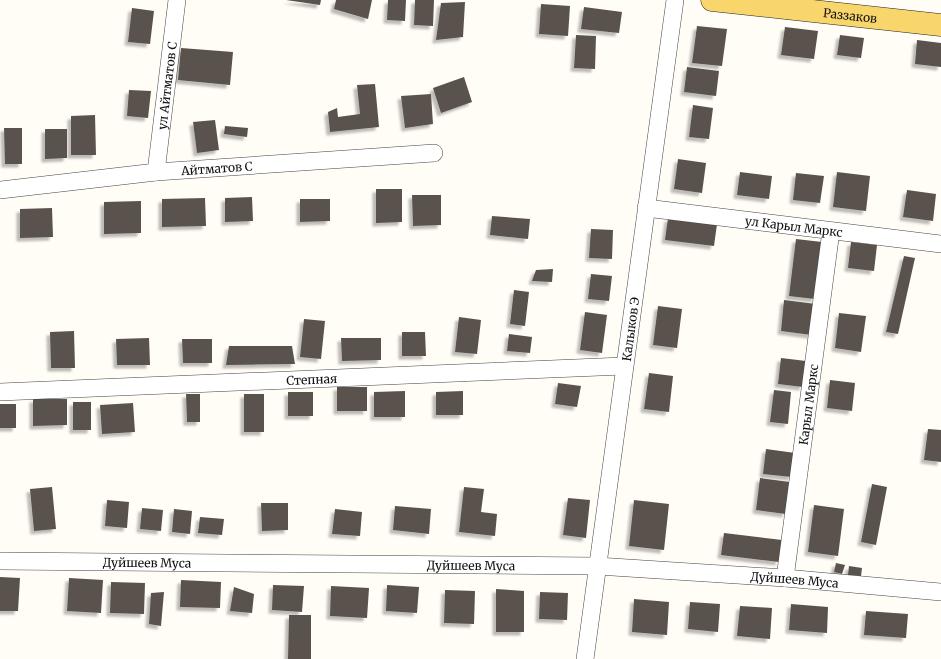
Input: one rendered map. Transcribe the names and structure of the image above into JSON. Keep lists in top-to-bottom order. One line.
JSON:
{"streets":{"main road":["Раззаков"],"street":["ул Айтматов С","Айтматов С","ул Карыл Маркс","Калыков Э","Степная","Карыл Маркс","Дуйшеев Муса"]},"crossings":[["ул Айтматов С","Айтматов С"],["ул Карыл Маркс","Калыков Э"],["ул Карыл Маркс","Карыл Маркс"],["Калыков Э","Степная"],["Калыков Э","Дуйшеев Муса"],["Карыл Маркс","Дуйшеев Муса"]]}
